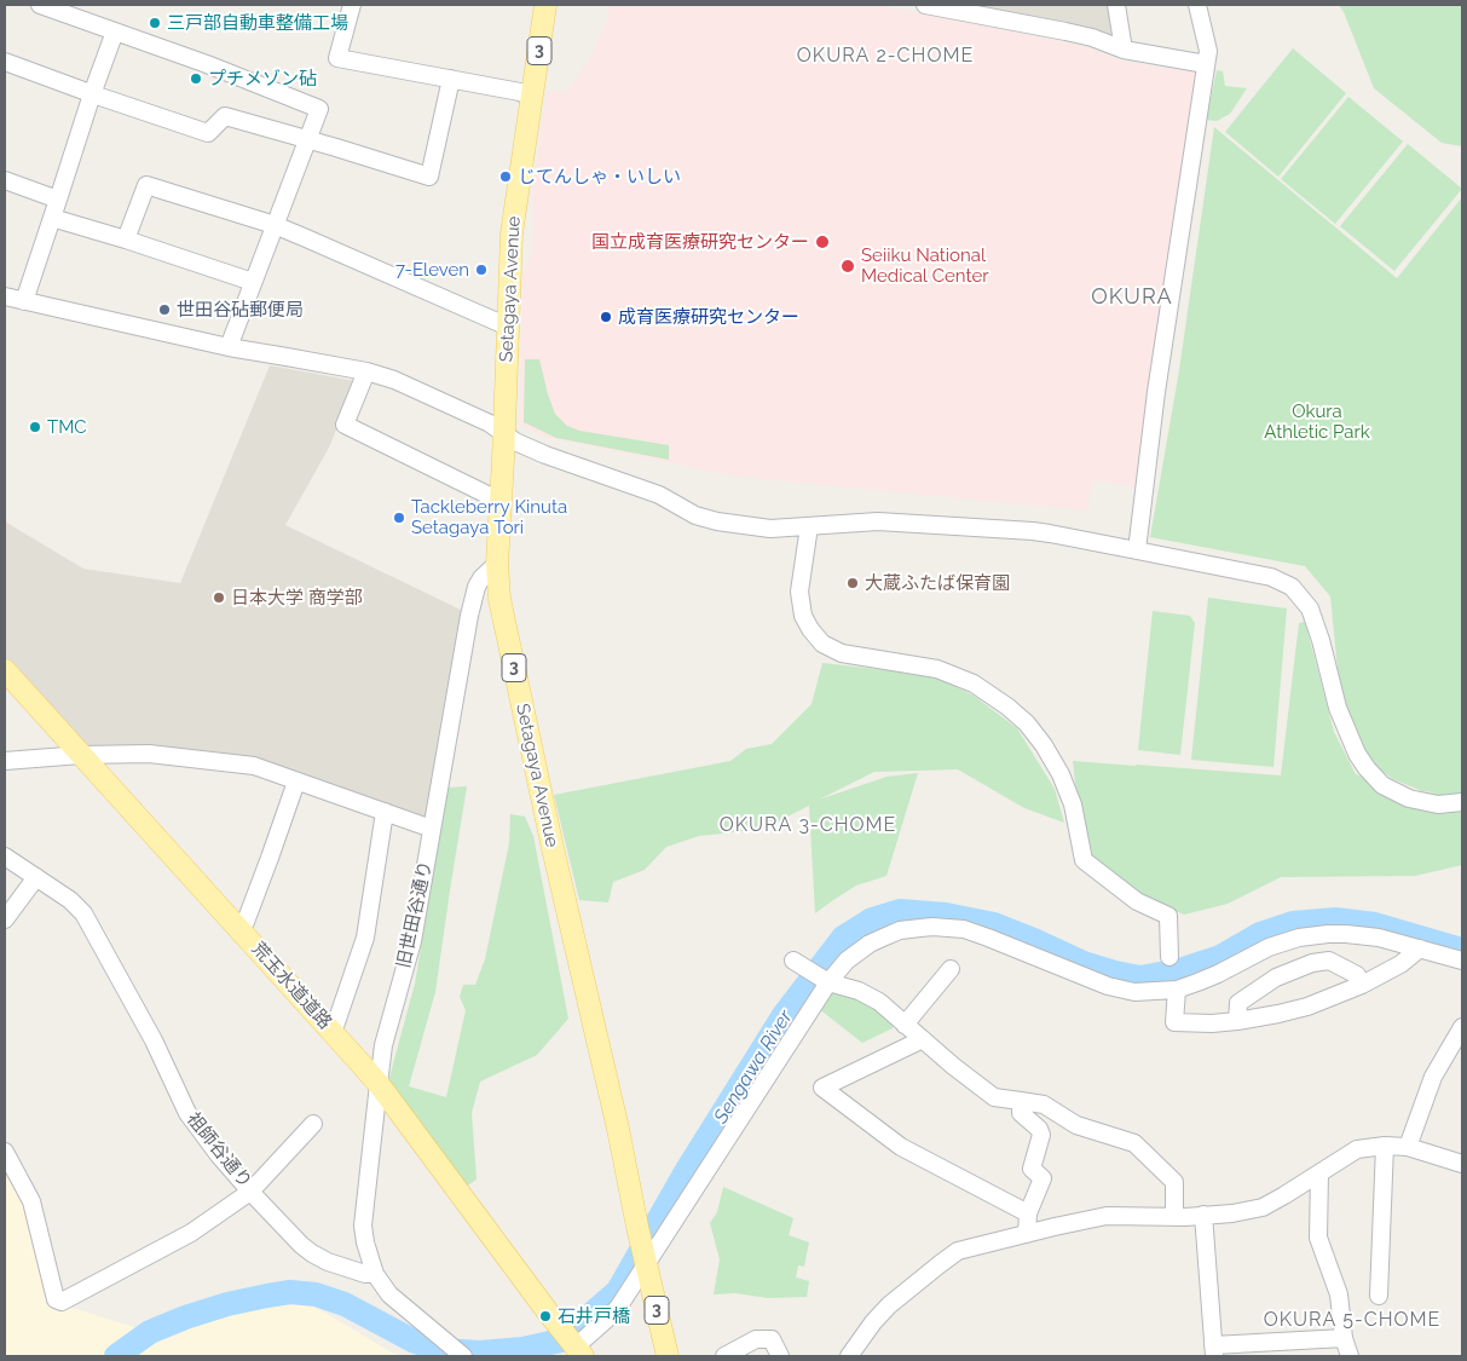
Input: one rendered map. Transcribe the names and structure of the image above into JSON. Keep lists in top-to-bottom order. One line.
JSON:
{"streets":{"main road":["3","Setagaya Avenue","荒玉水道道路"],"street":["旧世田谷通り","祖師谷通り"]},"crossings":[["Setagaya Avenue","旧世田谷通り"],["旧世田谷通り","荒玉水道道路"],["旧世田谷通り","祖師谷通り"]],"districts":["OKURA 2-CHOME","OKURA","OKURA 3-CHOME","OKURA 5-CHOME"],"water":["Sengawa River"],"parks":["Okura Athletic Park"],"places":["三戸部自動車整備工場","プチメゾン砧","じてんしゃ・いしい","国立成育医療研究センター","Seiiku National Medical Center","7-Eleven","世田谷砧郵便局","成育医療研究センター","TMC","Tackleberry Kinuta Setagaya Tori","大蔵ふたば保育園","日本大学 商学部","石井戸橋"]}
